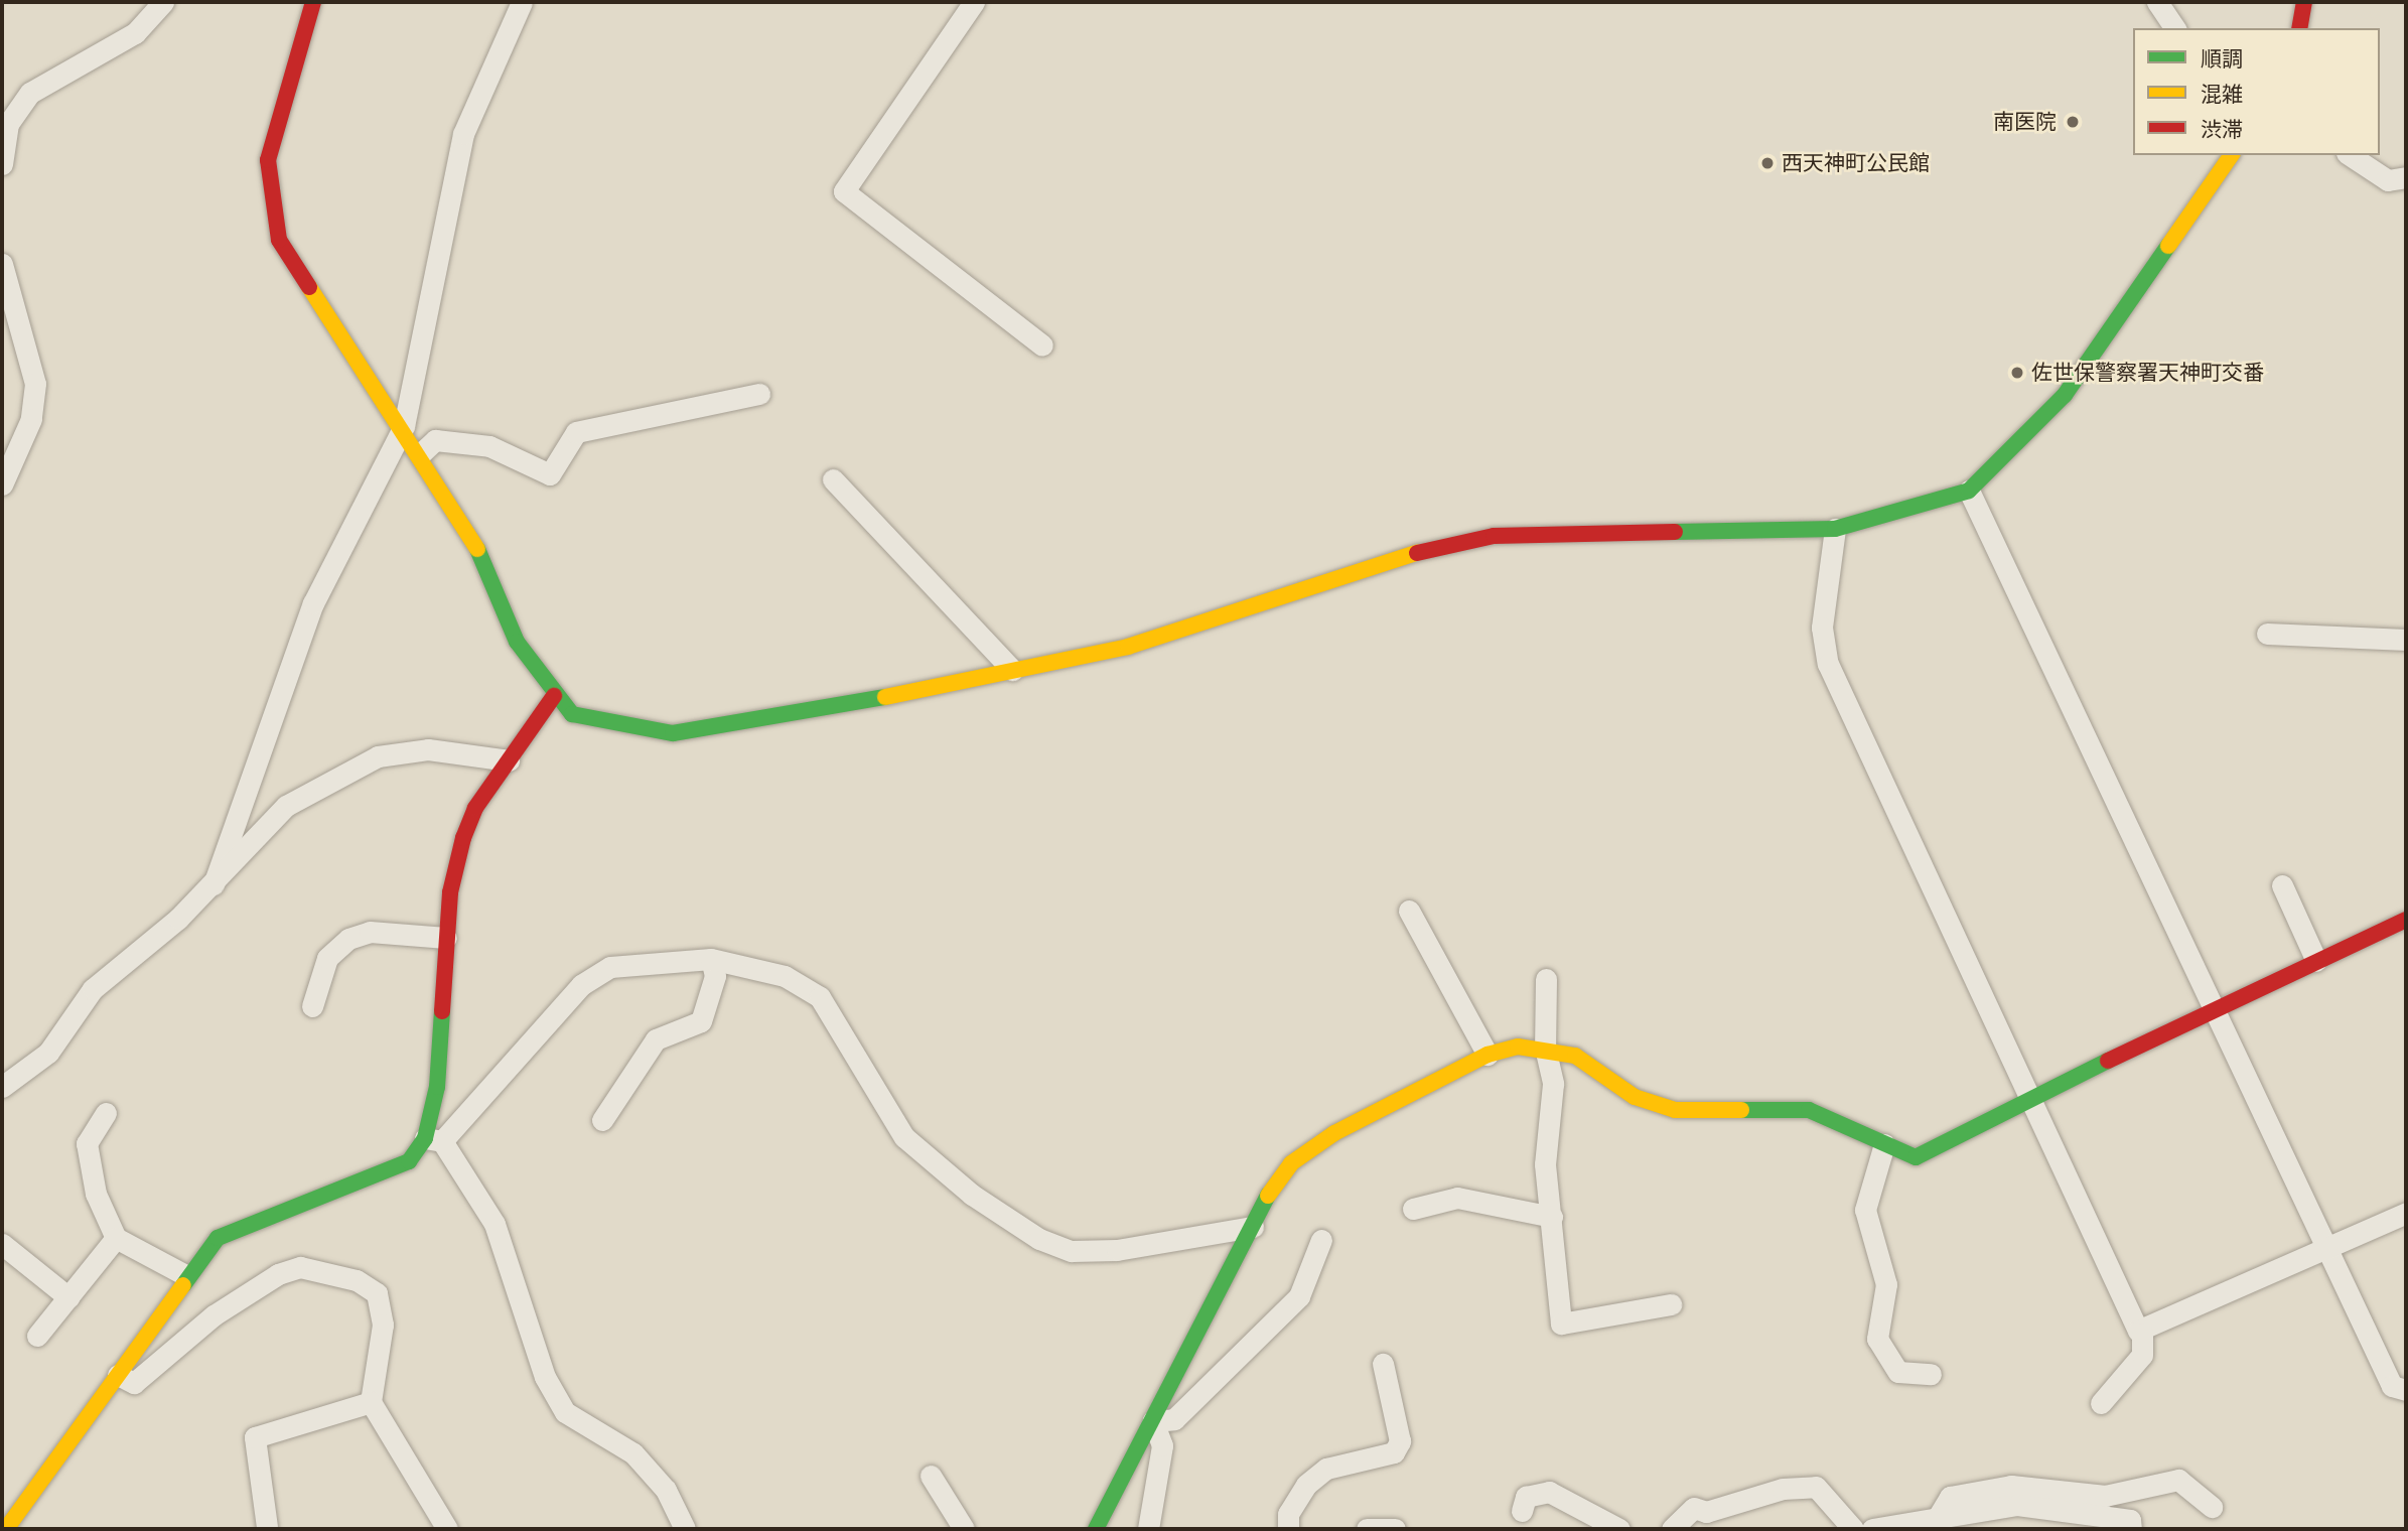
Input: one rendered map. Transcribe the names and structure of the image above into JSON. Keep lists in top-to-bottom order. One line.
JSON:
{"places":["南医院","西天神町公民館","佐世保警察署天神町交番"],"legend":["順調","混雑","渋滞"]}
